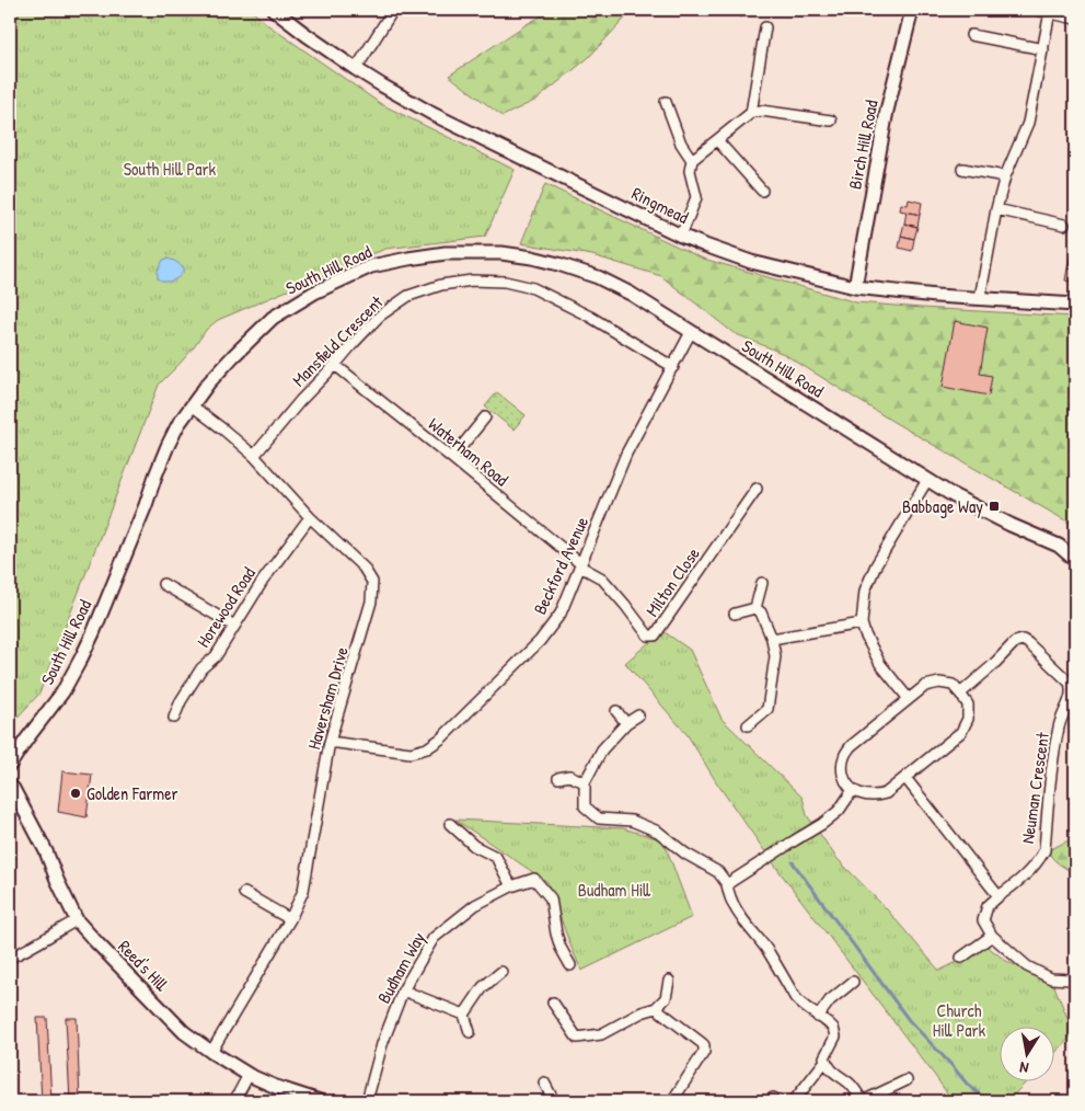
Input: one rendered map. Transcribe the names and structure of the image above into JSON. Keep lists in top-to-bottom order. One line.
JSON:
{"streets":{"street":["Birch Hill Road","Ringmead","South Hill Road","Mansfield Crescent","Waterham Road","Beckford Avenue","Milton Close","Horewood Road","Haversham Drive","Neuman Crescent","Reed's Hill","Budham Way"]},"crossings":[["Birch Hill Road","Ringmead"],["South Hill Road","Beckford Avenue"],["South Hill Road","Haversham Drive"],["Mansfield Crescent","Waterham Road"],["Mansfield Crescent","Beckford Avenue"],["Mansfield Crescent","Haversham Drive"],["Waterham Road","Beckford Avenue"],["Waterham Road","Milton Close"],["Beckford Avenue","Milton Close"],["Beckford Avenue","Haversham Drive"],["Horewood Road","Haversham Drive"],["Haversham Drive","Reed's Hill"]],"parks":["South Hill Park","Budham Hill","Church Hill Park"],"places":{"transit":["Babbage Way"],"other":["Golden Farmer"]},"north":"bottom"}
